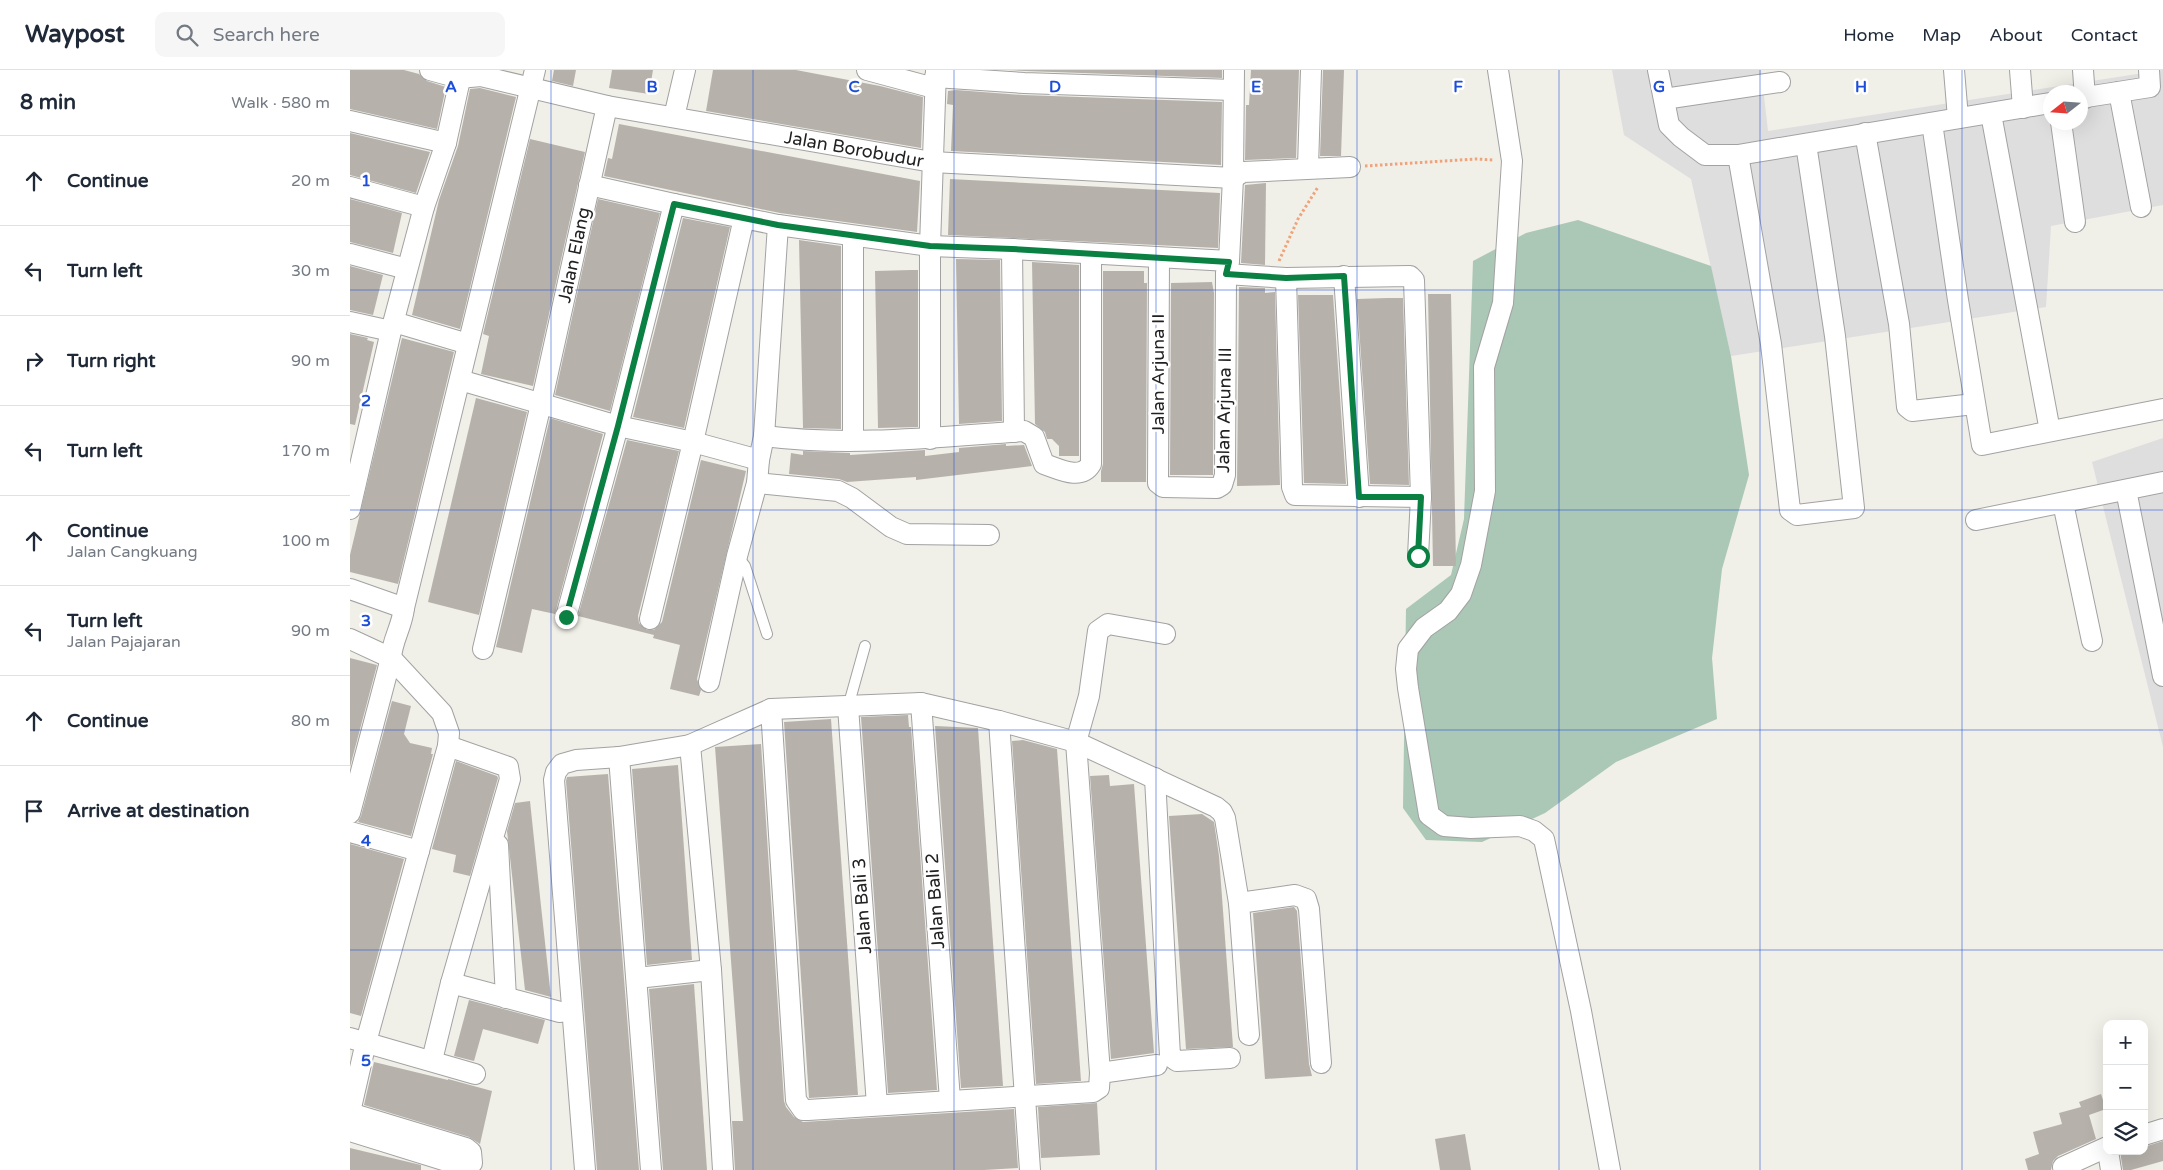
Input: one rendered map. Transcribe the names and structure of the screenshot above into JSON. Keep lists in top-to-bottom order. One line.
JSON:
{"streets":{"street":["Jalan Borobudur","Jalan Elang","Jalan Arjuna II","Jalan Arjuna III","Jalan Bali 2","Jalan Bali 3"]},"crossings":[["Jalan Borobudur","Jalan Elang"],["Jalan Arjuna II","Jalan Arjuna III"]],"north":"left","page":{"header":"Waypost","search":"Search here","nav":["Home","Map","About","Contact"],"heading":["8 min","Walk · 580 m"],"list":[["Continue","20 m"],["Turn left","30 m"],["Turn right","90 m"],["Turn left","170 m"],["Continue","Jalan Cangkuang","100 m"],["Turn left","Jalan Pajajaran","90 m"],["Continue","80 m"],"Arrive at destination"],"map_buttons":["+","−"]},"grid":{"columns":["A","B","C","D","E","F","G","H"],"rows":["1","2","3","4","5"]}}
